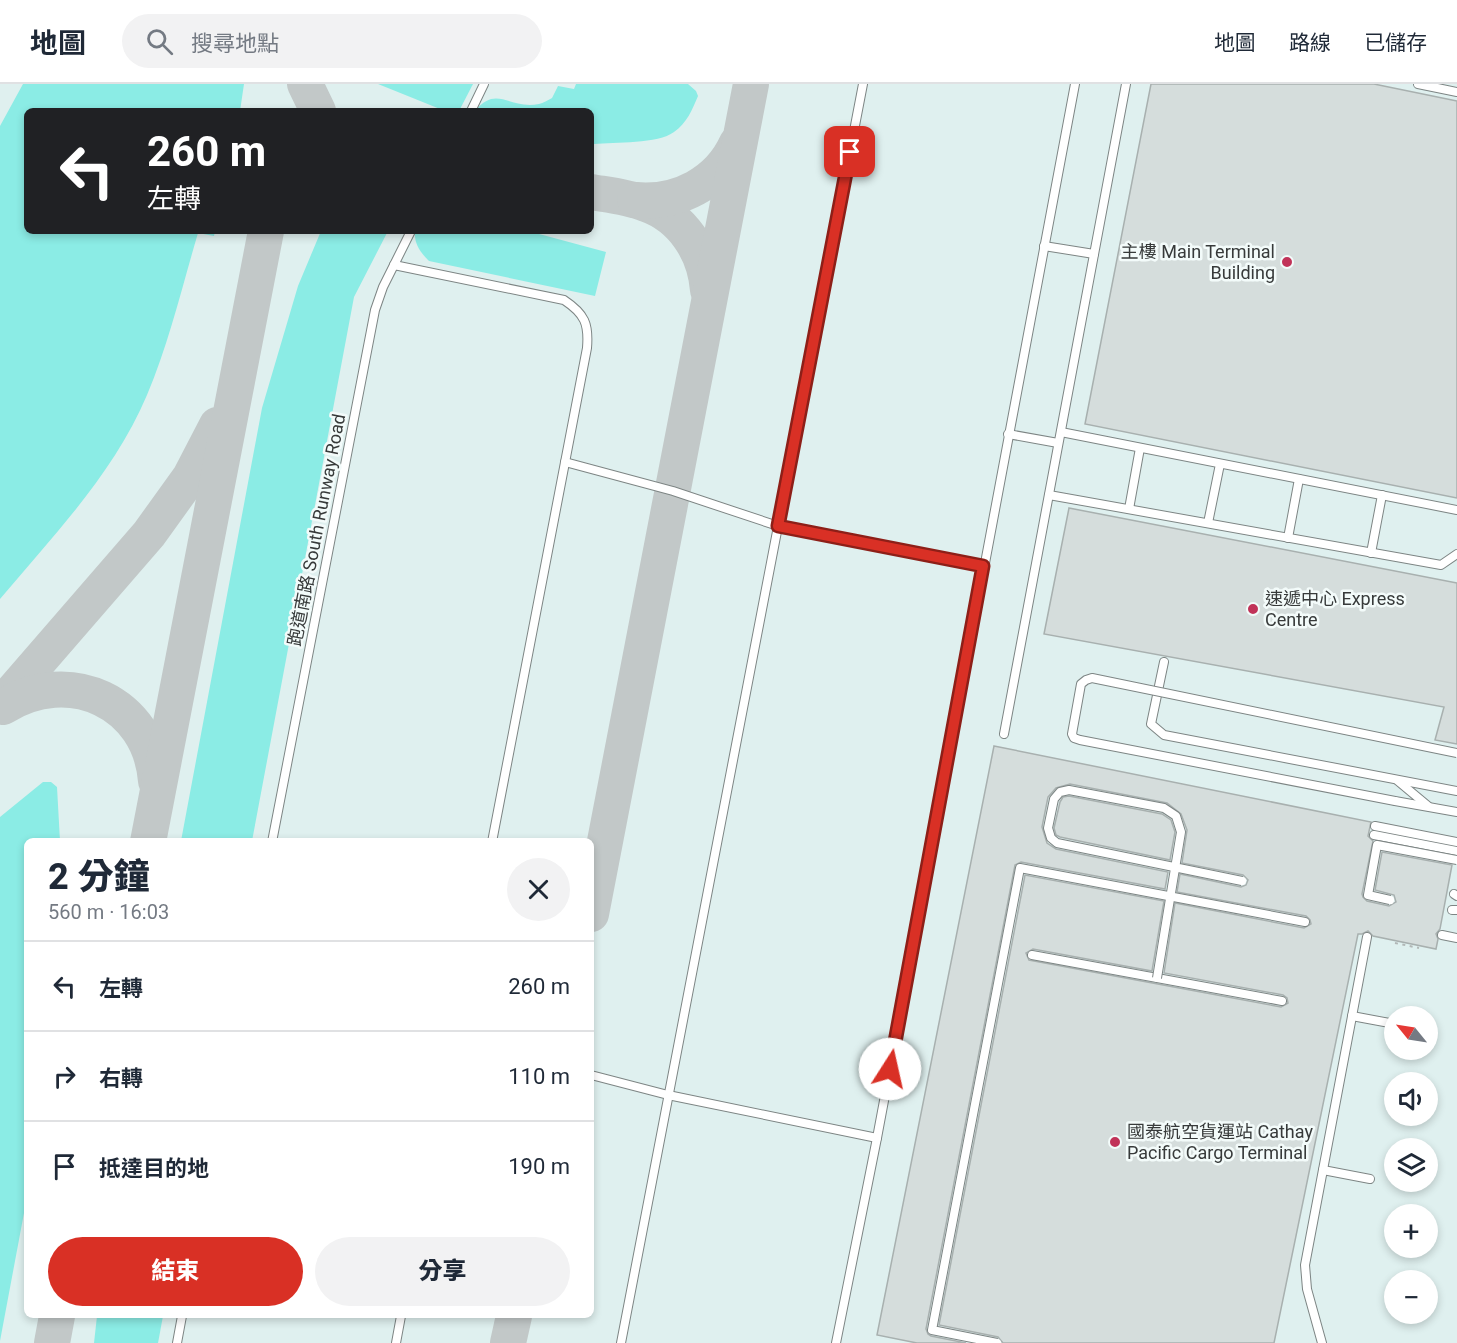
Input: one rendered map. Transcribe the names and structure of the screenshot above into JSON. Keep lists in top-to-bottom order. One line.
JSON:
{"streets":{"lane":["跑道南路 South Runway Road"]},"places":["主樓 Main Terminal Building","速遞中心 Express Centre","國泰航空貨運站 Cathay Pacific Cargo Terminal"],"north":"top left","page":{"header":"地圖","search":"搜尋地點","nav":["地圖","路線","已儲存"],"turn":["260 m","左轉"],"heading":["2 分鐘","560 m · 16:03"],"list":[{"name":"左轉","value":"260 m"},{"name":"右轉","value":"110 m"},{"name":"抵達目的地","value":"190 m"}],"map_buttons":["+","−"],"buttons":["結束","分享"]}}
